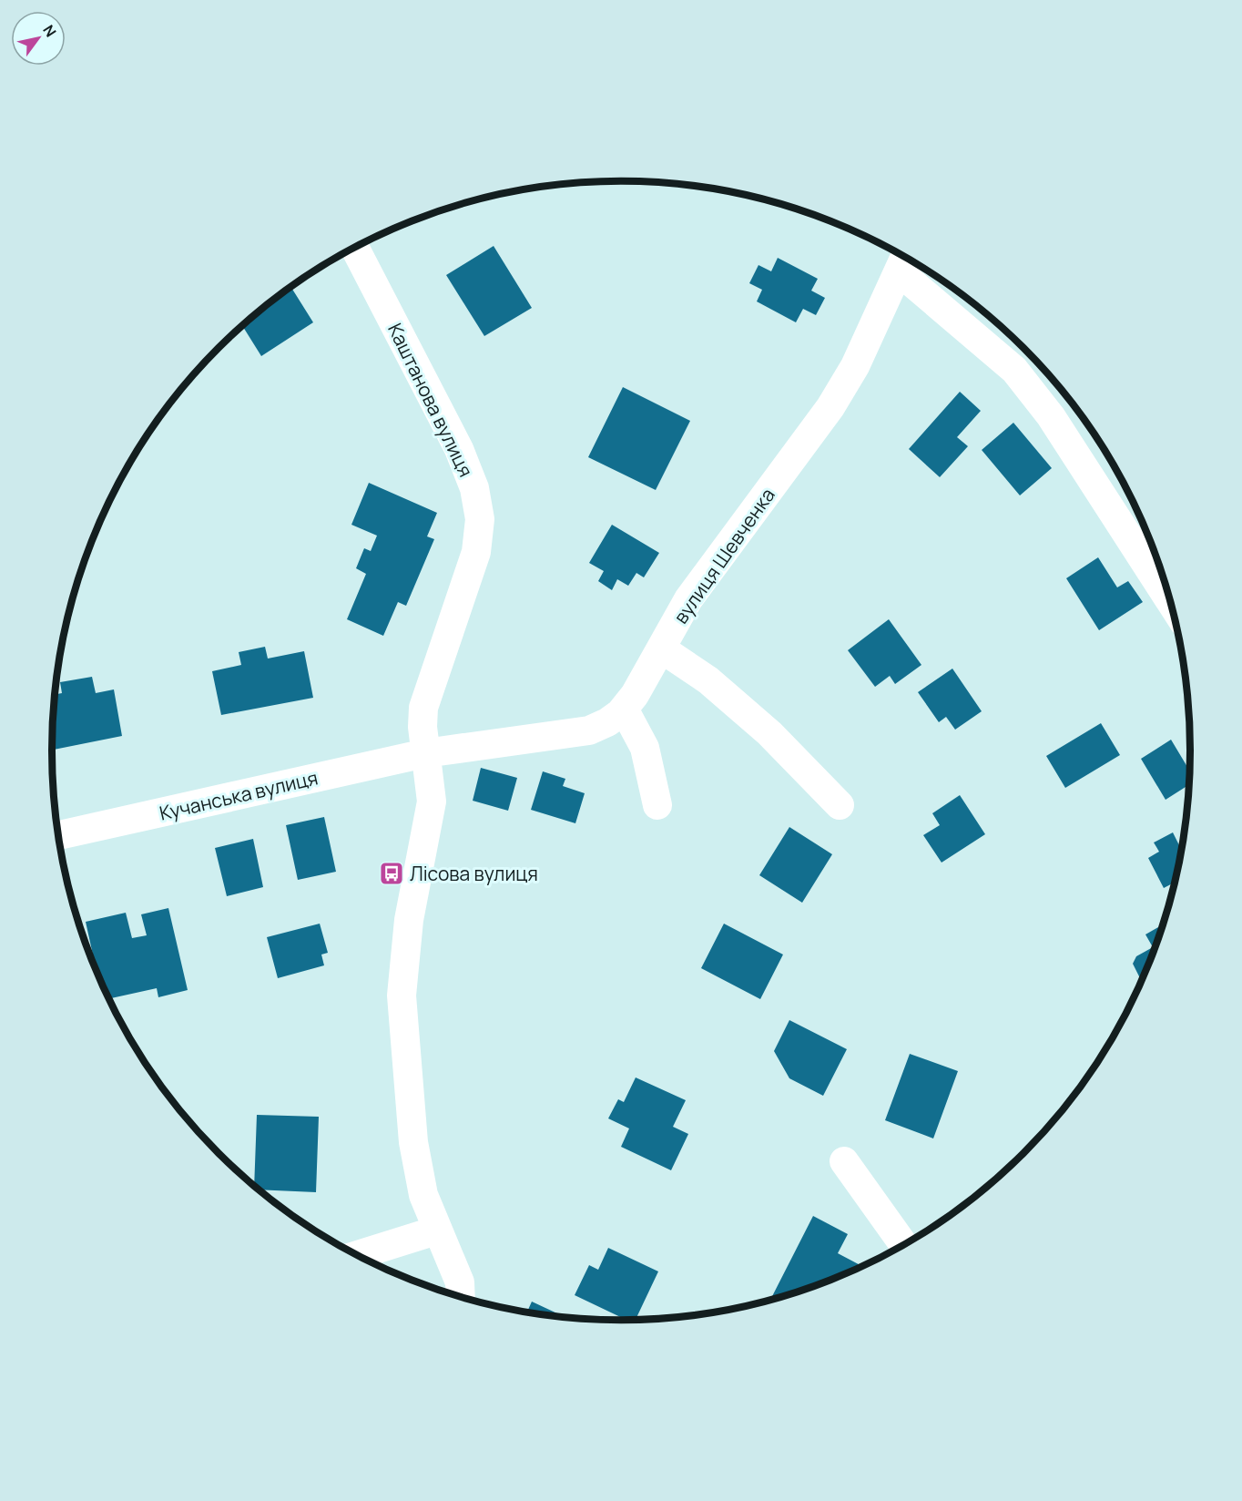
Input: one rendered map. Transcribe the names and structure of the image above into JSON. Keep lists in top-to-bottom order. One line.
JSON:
{"streets":{"street":["Каштанова вулиця","вулиця Шевченка","Кучанська вулиця"]},"crossings":[["Каштанова вулиця","вулиця Шевченка"],["Каштанова вулиця","Кучанська вулиця"],["вулиця Шевченка","Кучанська вулиця"]],"places":{"bus stop":["Лісова вулиця"]},"north":"top right"}
